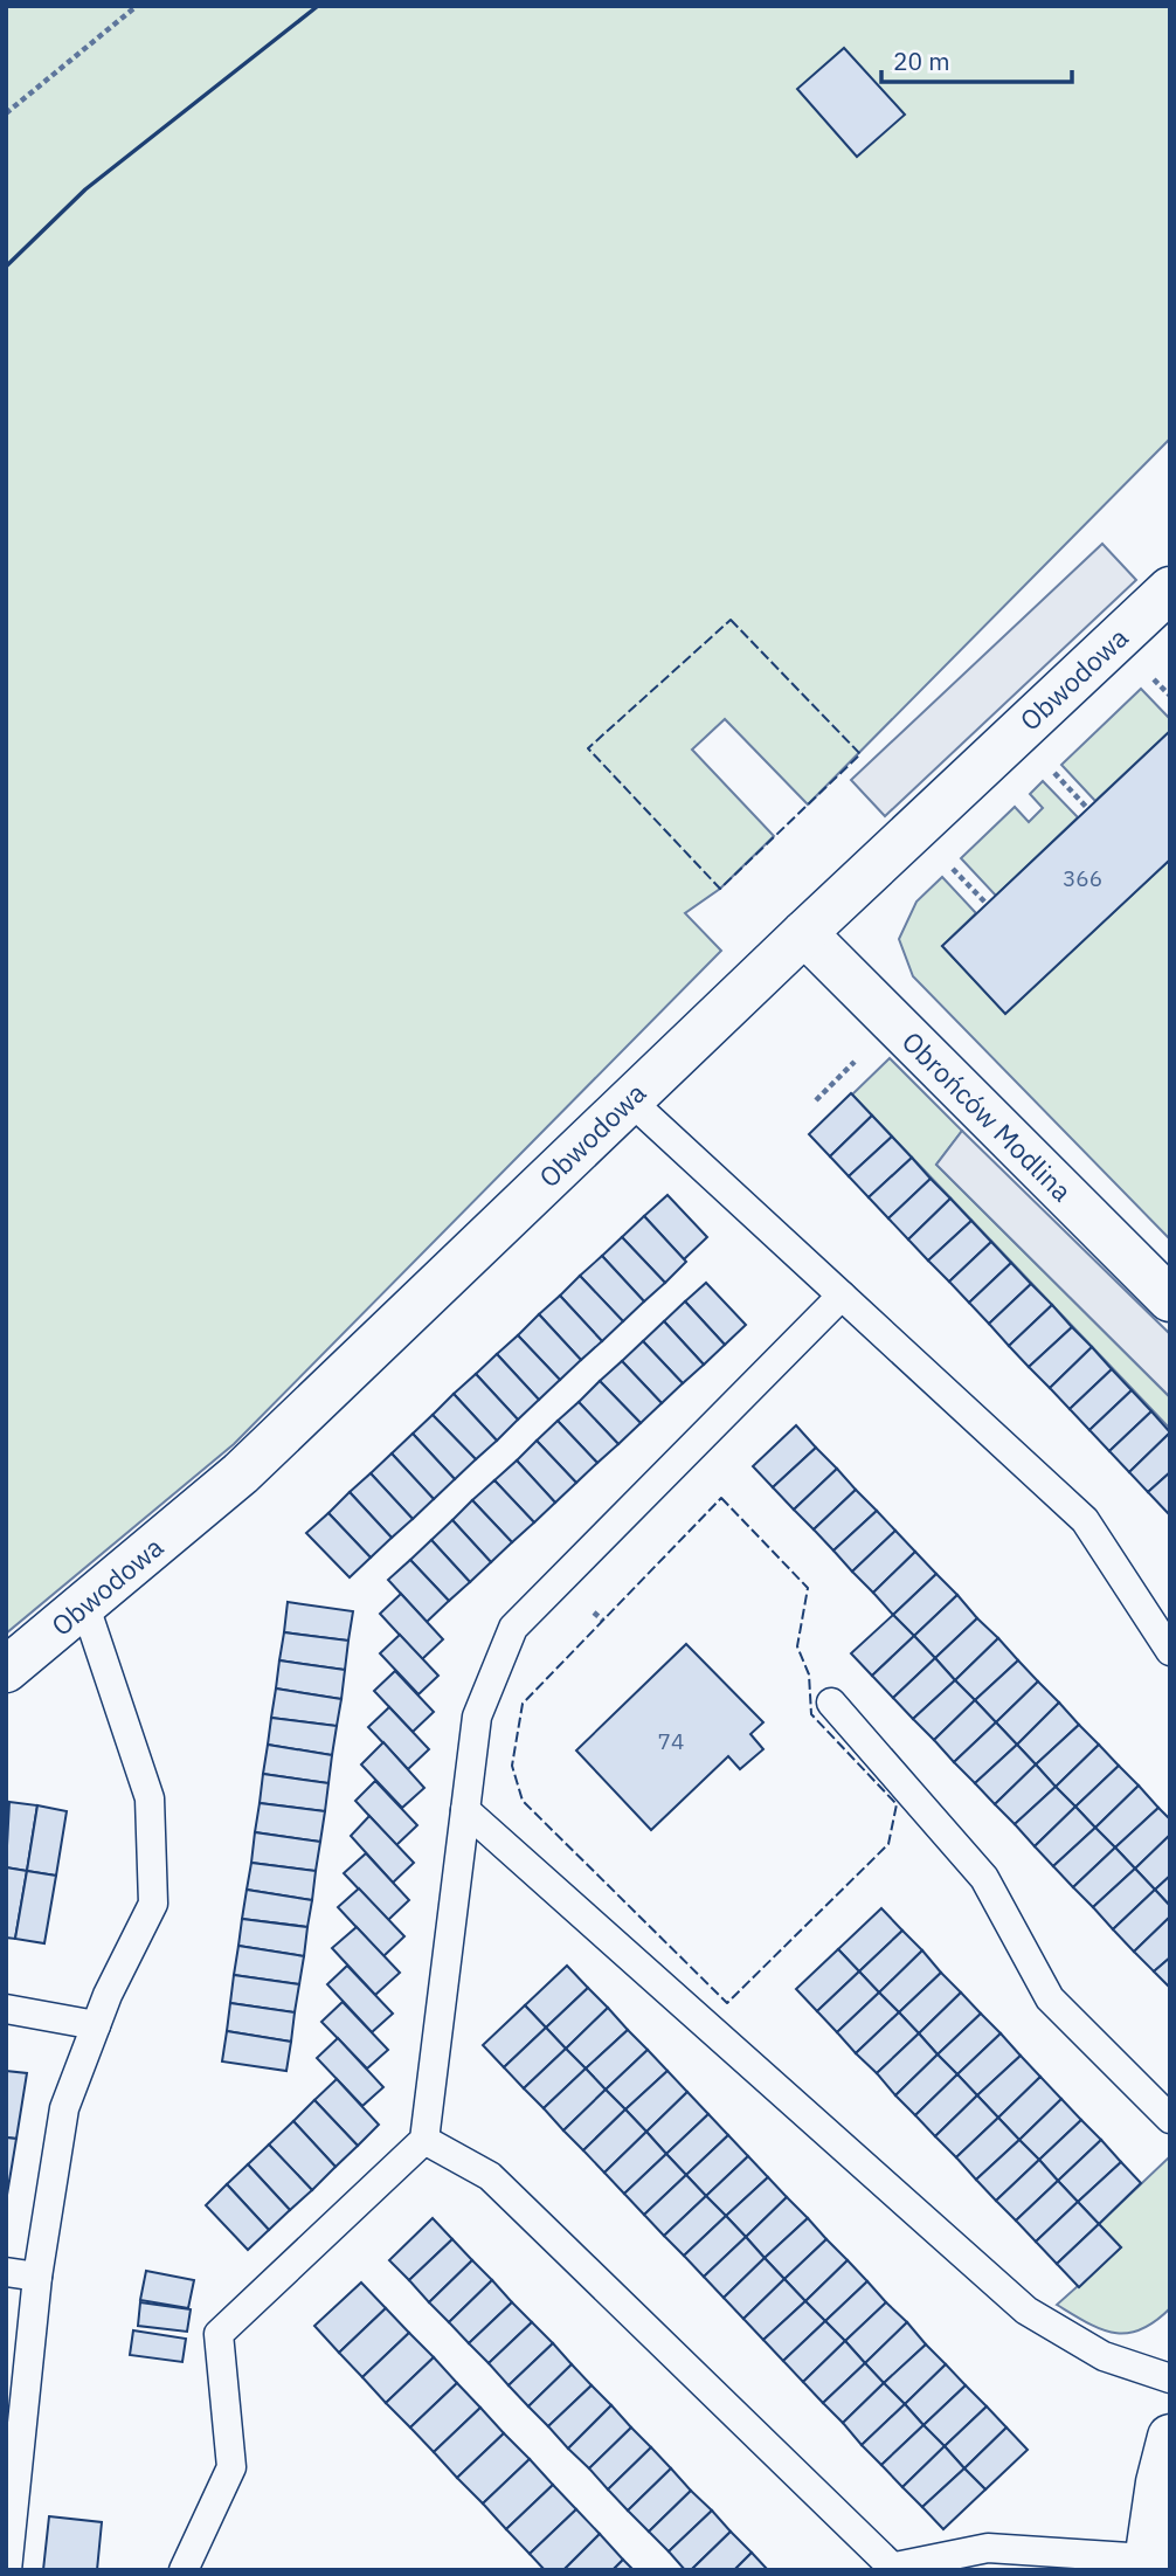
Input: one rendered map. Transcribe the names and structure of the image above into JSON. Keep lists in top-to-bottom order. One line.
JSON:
{"streets":{"street":["Obwodowa","Obrońców Modlina"]},"crossings":[["Obwodowa","Obrońców Modlina"]],"house_numbers":["366","74"],"scale_bar":"20 m"}
